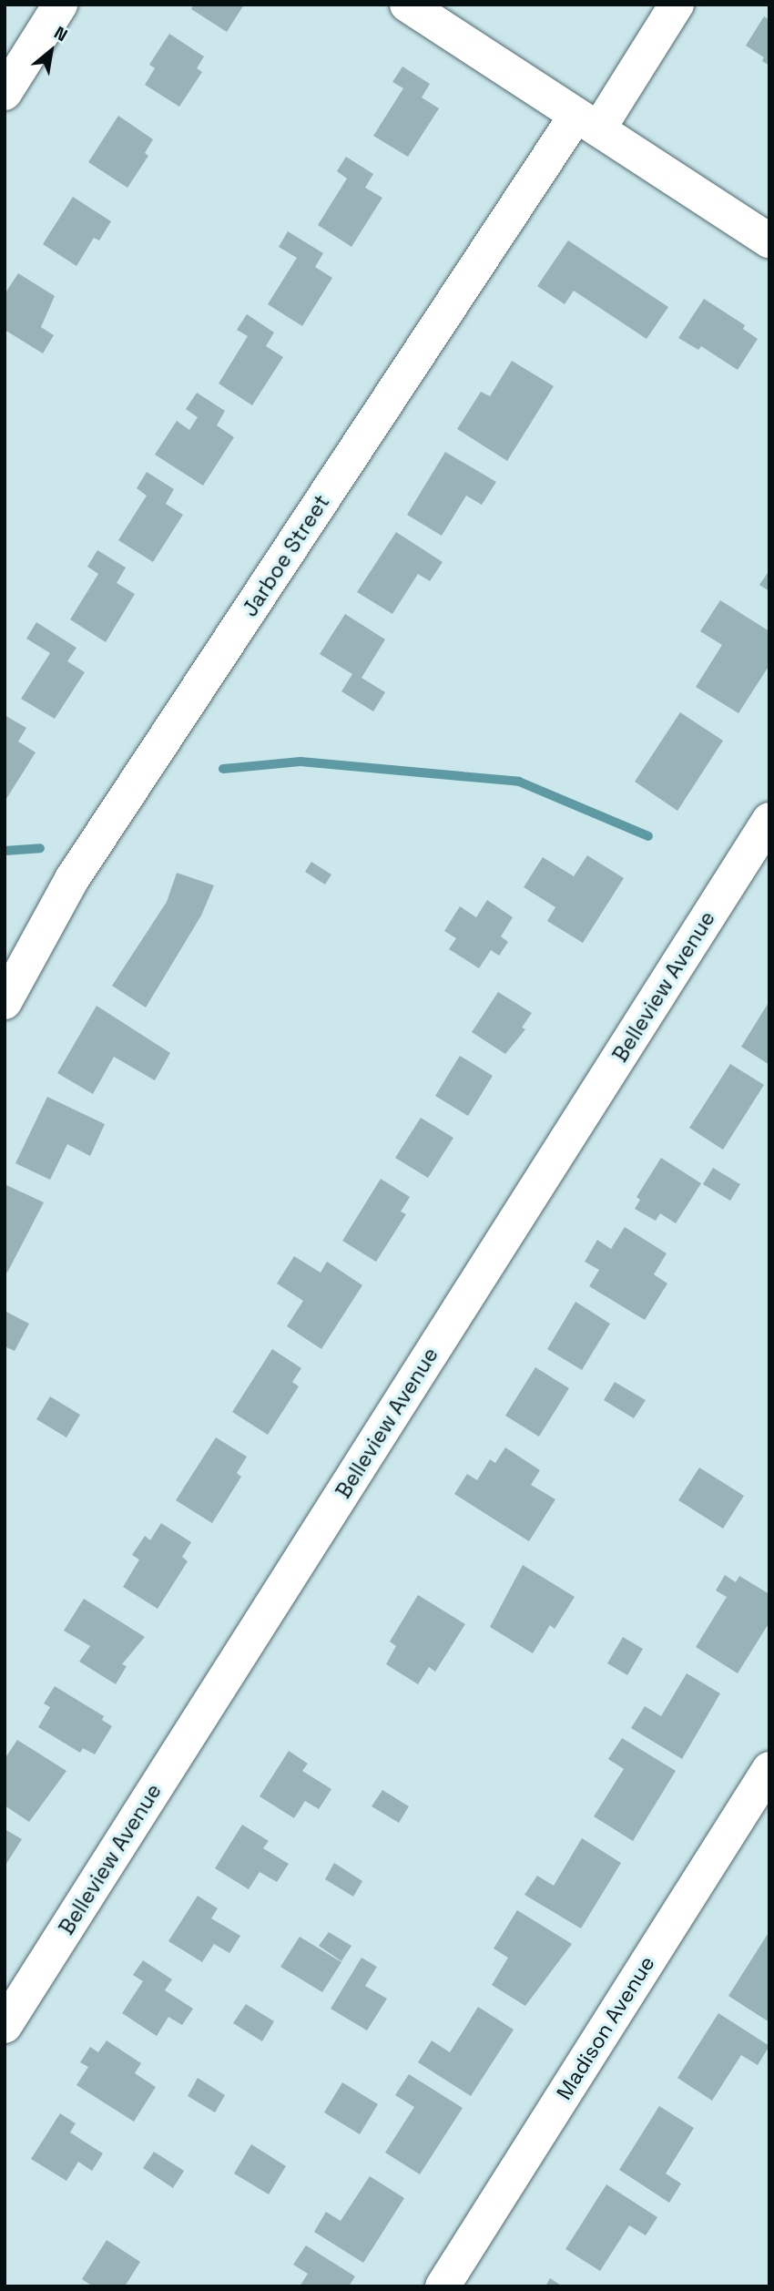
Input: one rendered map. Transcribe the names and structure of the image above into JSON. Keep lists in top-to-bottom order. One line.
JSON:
{"streets":{"street":["Jarboe Street","Belleview Avenue","Madison Avenue"]},"north":"top right"}
